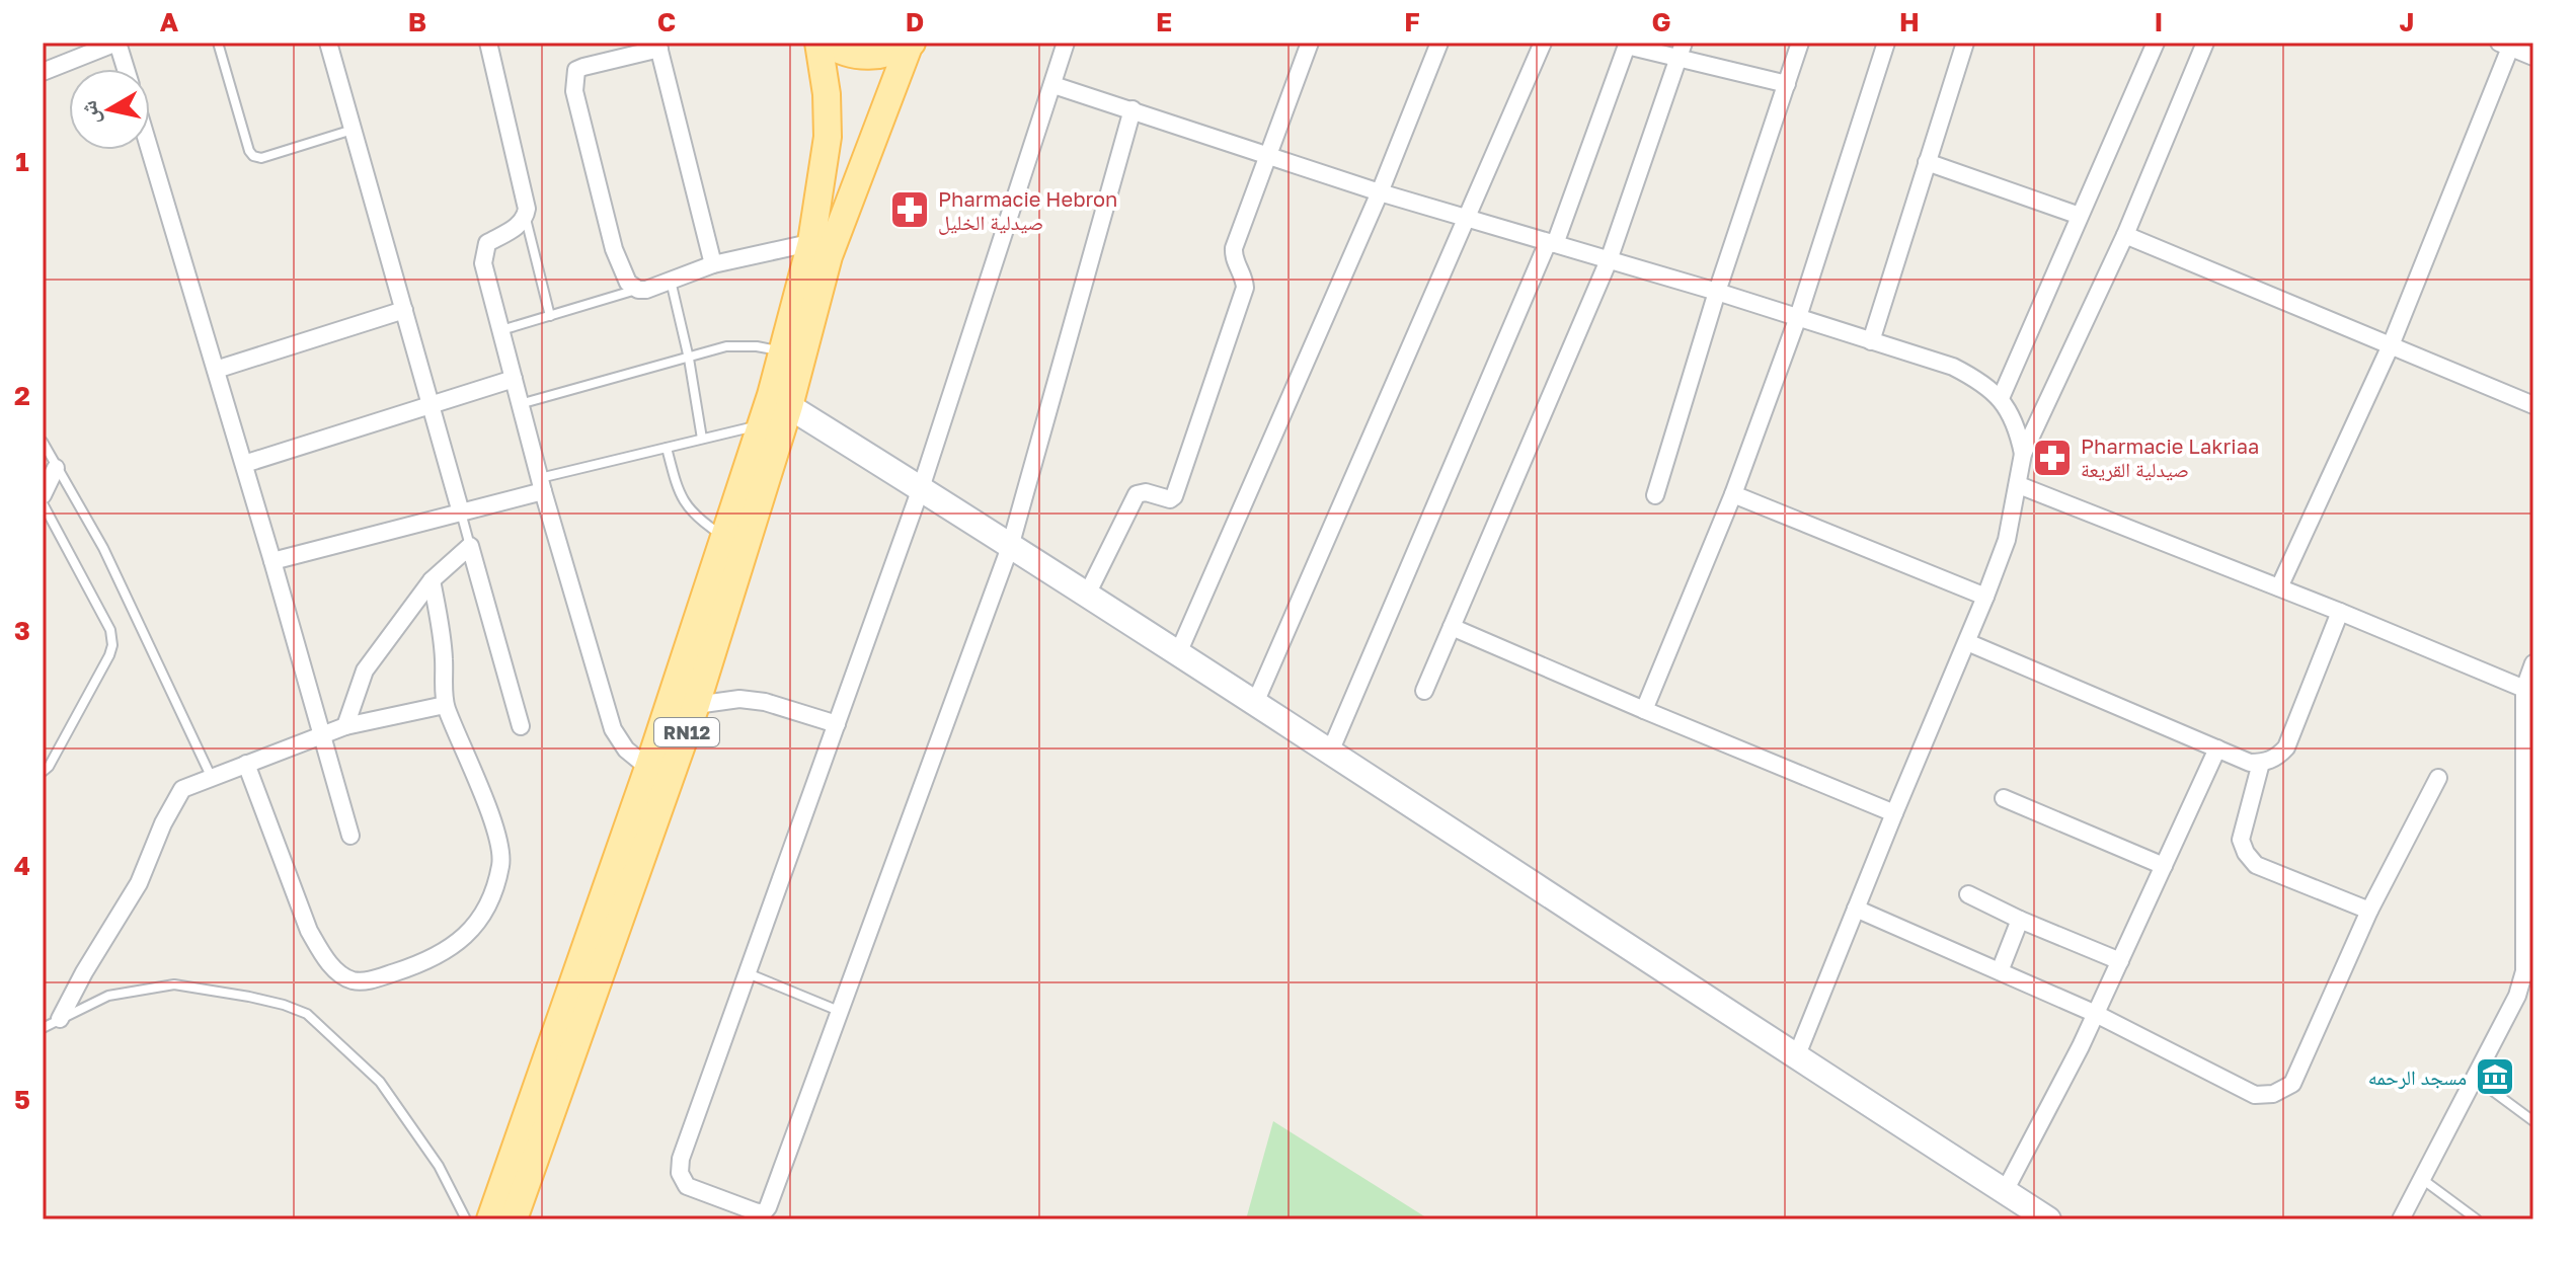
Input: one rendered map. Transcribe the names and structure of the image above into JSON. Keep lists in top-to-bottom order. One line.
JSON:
{"streets":{"main road":["RN12"]},"places":{"pharmacy":["Pharmacie Hebron صيدلية الخليل","Pharmacie Lakriaa صيدلية القريعة"],"museum":["مسجد الرحمه"]},"north":"left","grid":{"columns":["A","B","C","D","E","F","G","H","I","J"],"rows":["1","2","3","4","5"]}}
